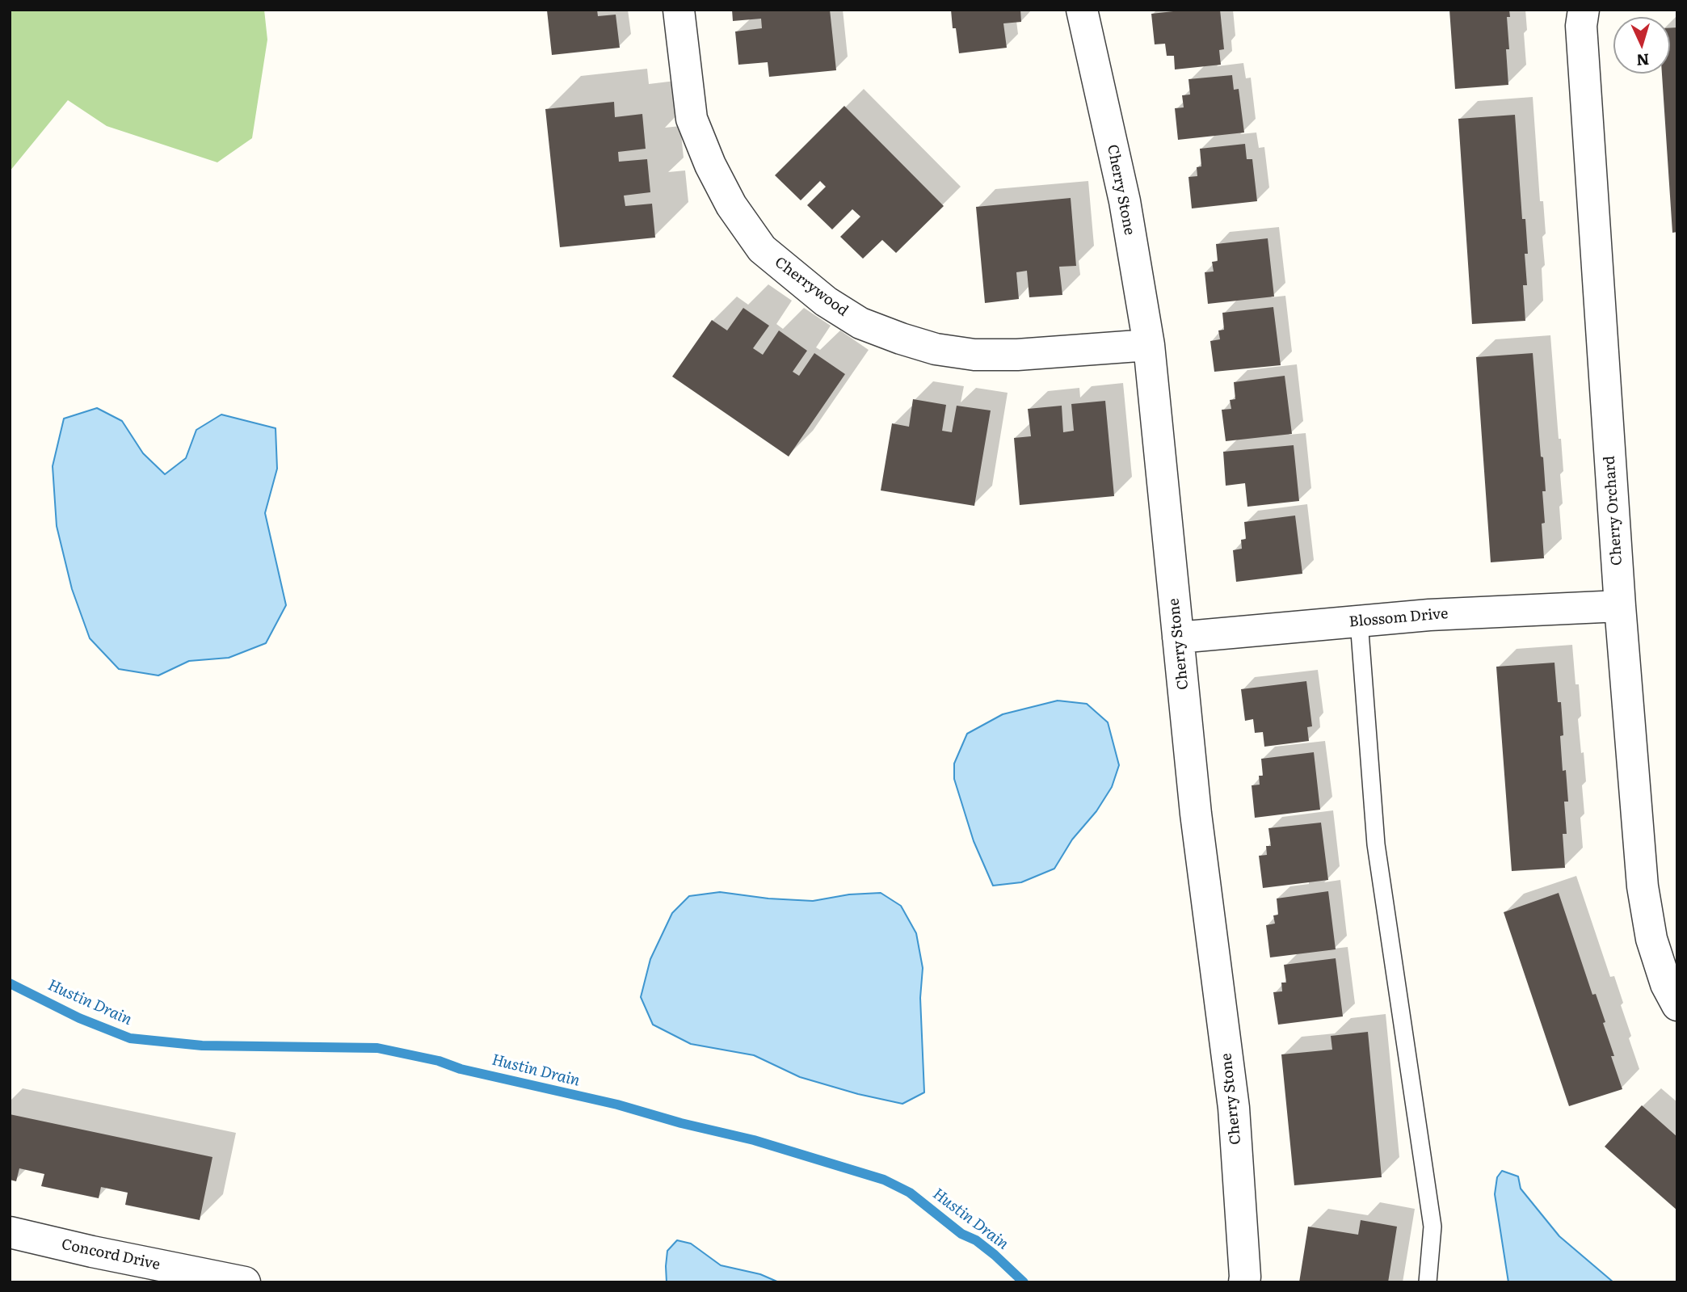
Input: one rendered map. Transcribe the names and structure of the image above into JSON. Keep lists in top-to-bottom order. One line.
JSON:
{"streets":{"street":["Cherry Stone","Cherrywood","Cherry Orchard","Blossom Drive","Concord Drive"]},"crossings":[["Cherry Stone","Cherrywood"],["Cherry Stone","Blossom Drive"],["Cherry Orchard","Blossom Drive"]],"water":["Hustin Drain"],"north":"bottom"}
